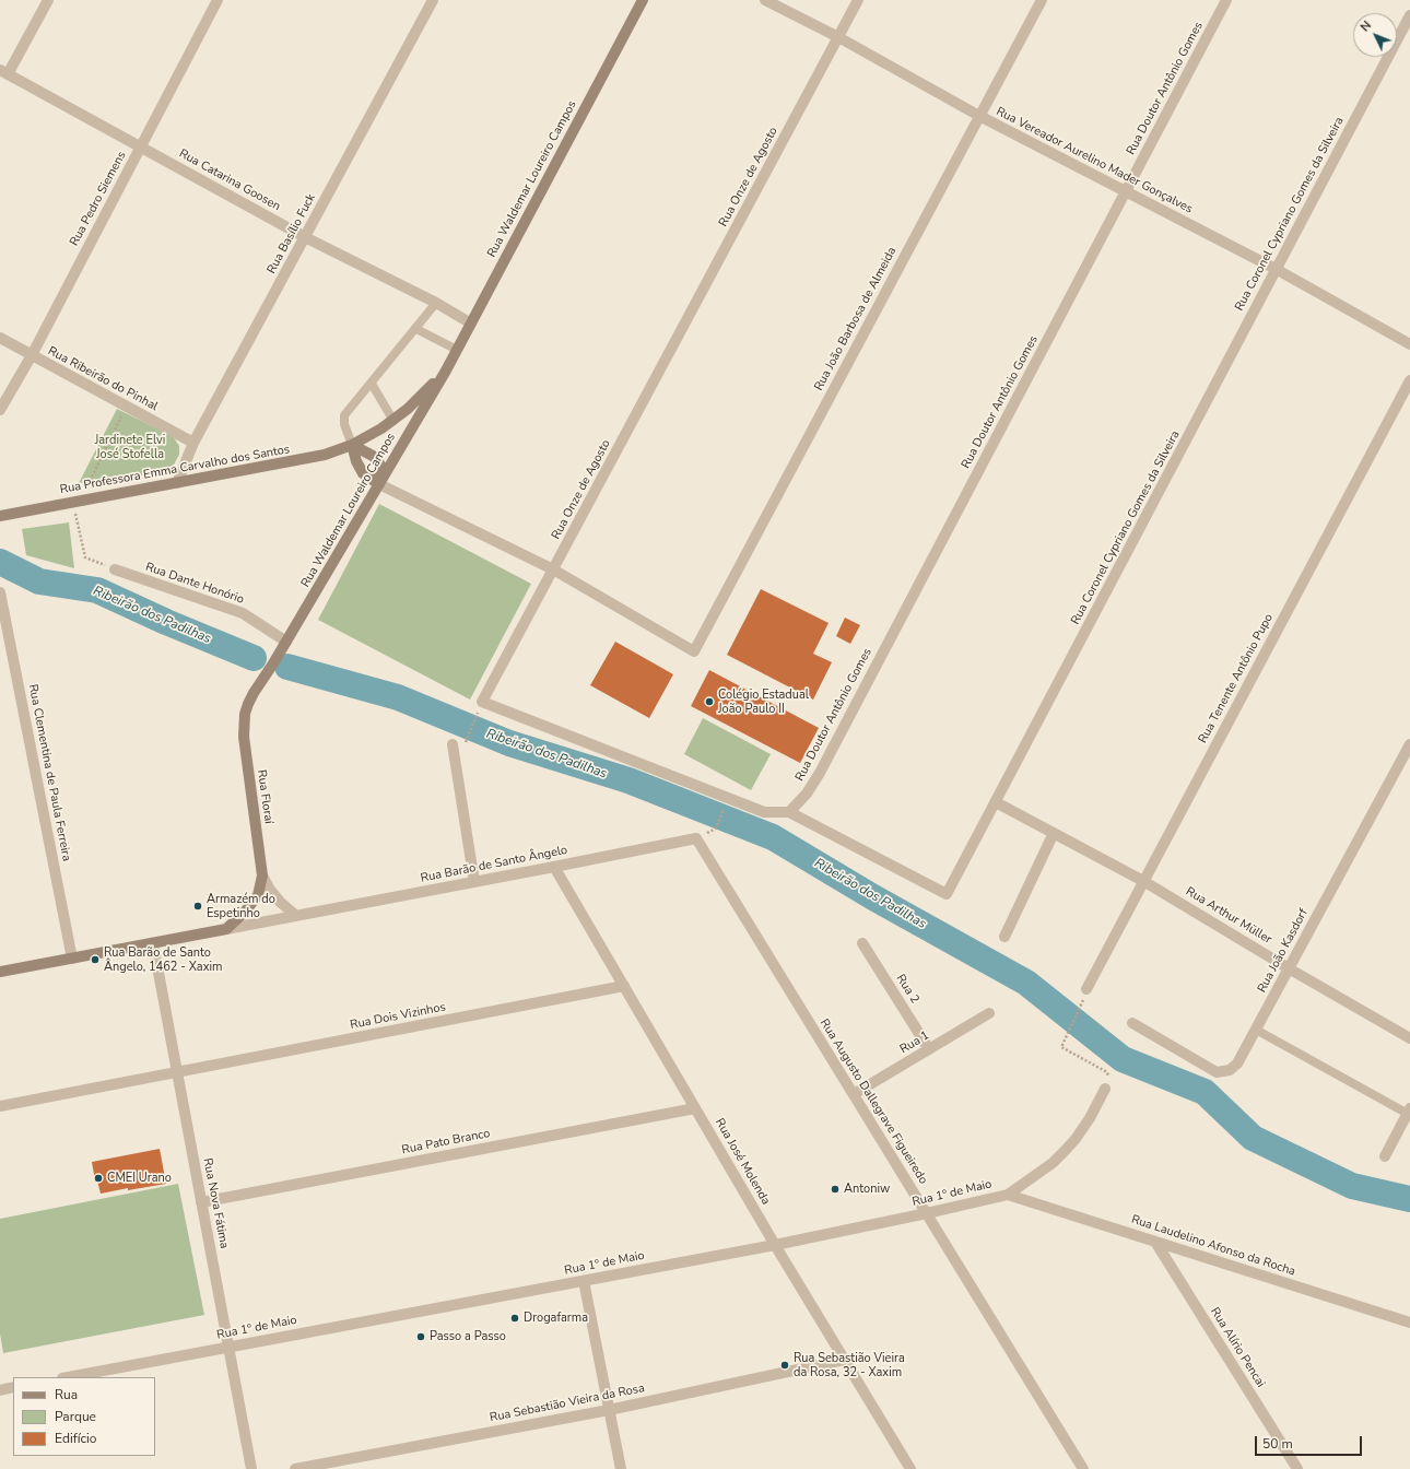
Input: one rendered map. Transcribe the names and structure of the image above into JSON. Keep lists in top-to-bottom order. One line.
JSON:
{"streets":{"main road":["Rua Waldemar Loureiro Campos","Rua Professora Emma Carvalho dos Santos","Rua Floraí","Rua Barão de Santo Ângelo"],"street":["Rua Doutor Antônio Gomes","Rua Vereador Aurelino Mader Gonçalves","Rua Onze de Agosto","Rua Catarina Goosen","Rua Pedro Siemens","Rua Coronel Cypriano Gomes da Silveira","Rua Basílio Fuck","Rua João Barbosa de Almeida","Rua Ribeirão do Pinhal","Rua Dante Honório","Rua Tenente Antônio Pupo","Rua Clementina de Paula Ferreira","Rua Arthur Müller","Rua João Kasdorf","Rua 2","Rua Dois Vizinhos","Rua 1","Rua Augusto Dallegrave Figueiredo","Rua Pato Branco","Rua José Molenda","Rua 1º de Maio","Rua Nova Fátima","Rua Laudelino Afonso da Rocha","Rua Alírio Pencai","Rua Sebastião Vieira da Rosa"]},"crossings":[["Rua Doutor Antônio Gomes","Rua Vereador Aurelino Mader Gonçalves"],["Rua Doutor Antônio Gomes","Rua Onze de Agosto"],["Rua Doutor Antônio Gomes","Rua Coronel Cypriano Gomes da Silveira"],["Rua Vereador Aurelino Mader Gonçalves","Rua Onze de Agosto"],["Rua Vereador Aurelino Mader Gonçalves","Rua Coronel Cypriano Gomes da Silveira"],["Rua Vereador Aurelino Mader Gonçalves","Rua João Barbosa de Almeida"],["Rua Onze de Agosto","Rua Coronel Cypriano Gomes da Silveira"],["Rua Onze de Agosto","Rua João Barbosa de Almeida"],["Rua Waldemar Loureiro Campos","Rua Catarina Goosen"],["Rua Waldemar Loureiro Campos","Rua Professora Emma Carvalho dos Santos"],["Rua Waldemar Loureiro Campos","Rua Dante Honório"],["Rua Waldemar Loureiro Campos","Rua Floraí"],["Rua Catarina Goosen","Rua Pedro Siemens"],["Rua Catarina Goosen","Rua Basílio Fuck"],["Rua Pedro Siemens","Rua Ribeirão do Pinhal"],["Rua Coronel Cypriano Gomes da Silveira","Rua Arthur Müller"],["Rua Basílio Fuck","Rua Ribeirão do Pinhal"],["Rua Basílio Fuck","Rua Professora Emma Carvalho dos Santos"],["Rua Tenente Antônio Pupo","Rua Arthur Müller"],["Rua Clementina de Paula Ferreira","Rua Barão de Santo Ângelo"],["Rua Floraí","Rua Barão de Santo Ângelo"],["Rua Barão de Santo Ângelo","Rua Augusto Dallegrave Figueiredo"],["Rua Barão de Santo Ângelo","Rua José Molenda"],["Rua Barão de Santo Ângelo","Rua Nova Fátima"],["Rua Arthur Müller","Rua João Kasdorf"],["Rua 2","Rua 1"],["Rua Dois Vizinhos","Rua José Molenda"],["Rua Dois Vizinhos","Rua Nova Fátima"],["Rua 1","Rua Augusto Dallegrave Figueiredo"],["Rua Augusto Dallegrave Figueiredo","Rua 1º de Maio"],["Rua Pato Branco","Rua José Molenda"],["Rua Pato Branco","Rua Nova Fátima"],["Rua José Molenda","Rua 1º de Maio"],["Rua José Molenda","Rua Sebastião Vieira da Rosa"],["Rua 1º de Maio","Rua Nova Fátima"],["Rua 1º de Maio","Rua Laudelino Afonso da Rocha"],["Rua Laudelino Afonso da Rocha","Rua Alírio Pencai"]],"water":["Ribeirão dos Padilhas"],"parks":["Jardinete Elvi José Stofella"],"places":["Colégio Estadual João Paulo II","Armazém do Espetinho","Rua Barão de Santo Ângelo, 1462 - Xaxim","CMEI Urano","Antoniw","Drogafarma","Passo a Passo","Rua Sebastião Vieira da Rosa, 32 - Xaxim"],"legend":["Rua","Parque","Edifício"],"scale_bar":"50 m","north":"top left"}
